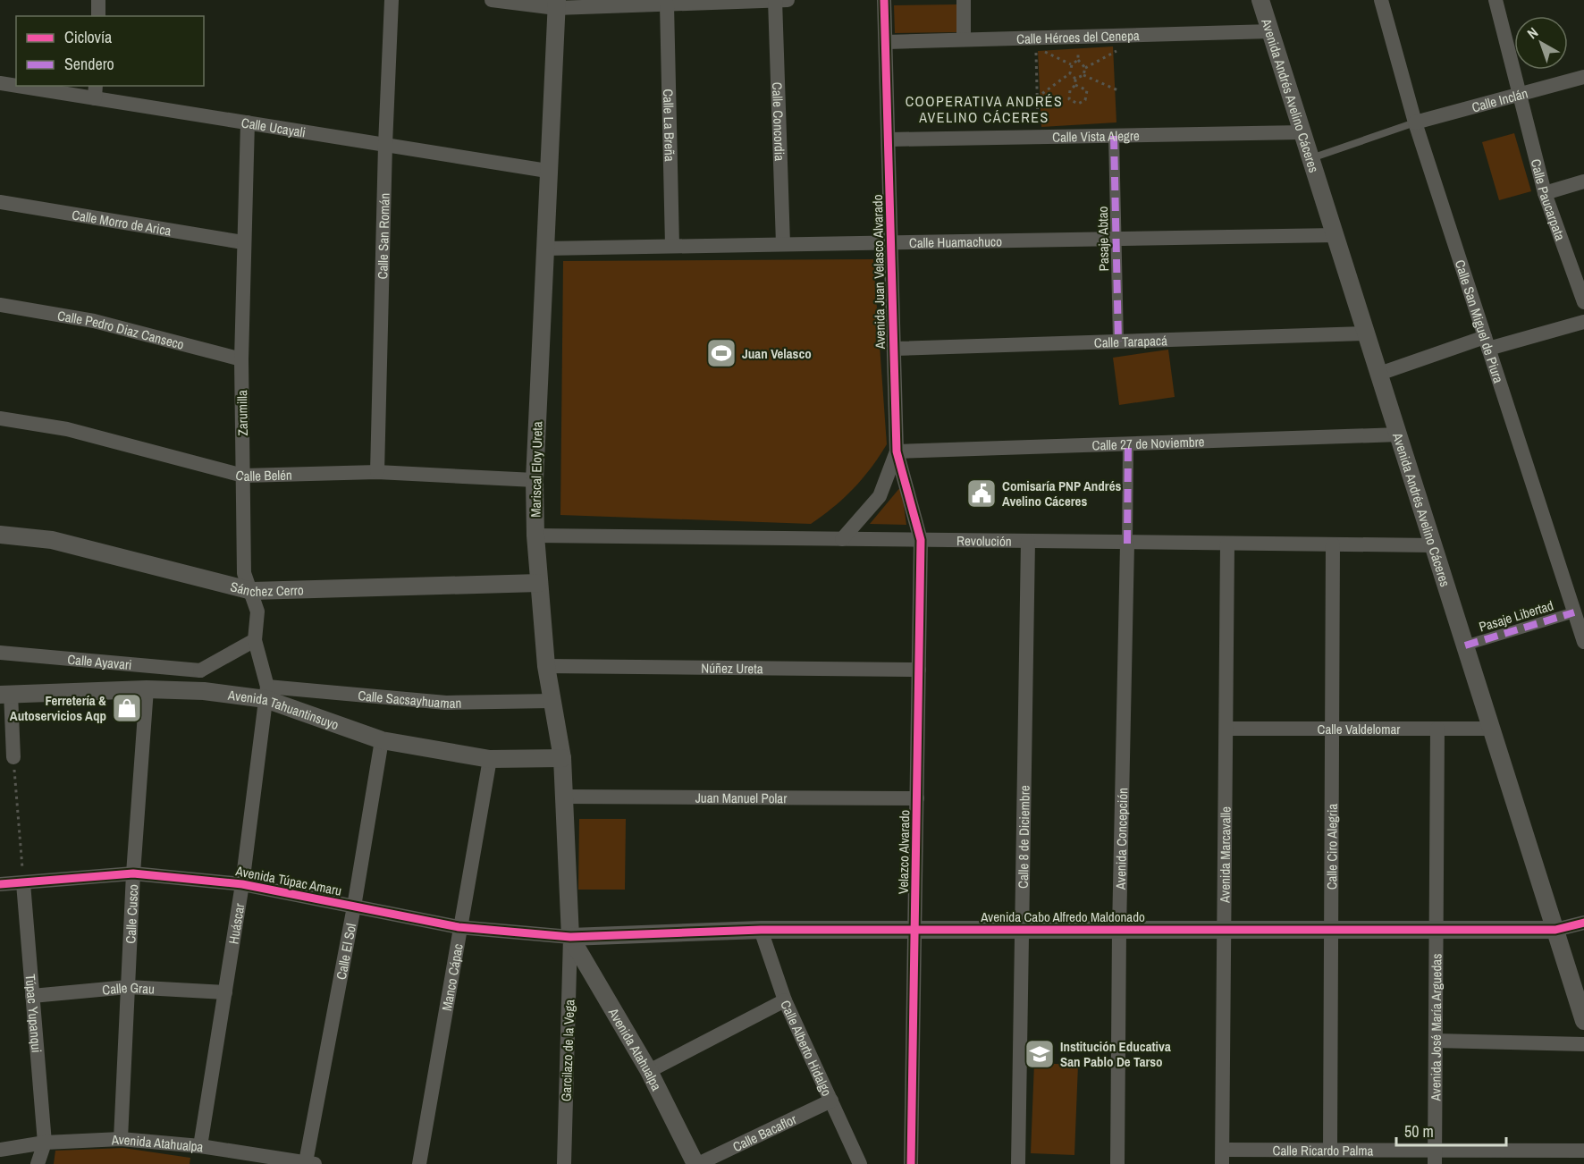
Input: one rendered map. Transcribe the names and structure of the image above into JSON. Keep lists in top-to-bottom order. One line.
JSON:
{"streets":{"street":["Calle Héroes del Cenepa","Avenida Andrés Avelino Cáceres","Calle Inclán","Calle Concordia","Calle La Breña","Calle Ucayali","Calle Vista Alegre","Calle Paucarpata","Calle Morro de Arica","Calle San Román","Pasaje Abtao","Calle Huamachuco","Avenida Juan Velasco Alvarado","Calle San Miguel de Piura","Calle Pedro Diaz Canseco","Calle Tarapacá","Zarumilla","Calle 27 de Noviembre","Mariscal Eloy Ureta","Calle Belén","Revolución","Sánchez Cerro","Pasaje Libertad","Calle Ayavari","Núñez Ureta","Calle Sacsayhuaman","Avenida Tahuantinsuyo","Calle Valdelomar","Juan Manuel Polar","Calle 8 de Diciembre","Avenida Concepción","Calle Ciro Alegria","Velazco Alvarado","Avenida Marcavalle","Avenida Túpac Amaru","Calle Cusco","Avenida Cabo Alfredo Maldonado","Huáscar","Calle El Sol","Manco Cápac","Calle Grau","Túpac Yupanqui","Avenida José María Arguedas","Calle Alberto Hidalgo","Avenida Atahualpa","Garcilazo de la Vega","Calle Bacaflor","Calle Ricardo Palma"]},"crossings":[["Calle Héroes del Cenepa","Avenida Andrés Avelino Cáceres"],["Calle Héroes del Cenepa","Avenida Juan Velasco Alvarado"],["Avenida Andrés Avelino Cáceres","Calle Vista Alegre"],["Avenida Andrés Avelino Cáceres","Calle Huamachuco"],["Avenida Andrés Avelino Cáceres","Calle Tarapacá"],["Avenida Andrés Avelino Cáceres","Calle 27 de Noviembre"],["Avenida Andrés Avelino Cáceres","Revolución"],["Avenida Andrés Avelino Cáceres","Pasaje Libertad"],["Avenida Andrés Avelino Cáceres","Calle Valdelomar"],["Avenida Andrés Avelino Cáceres","Avenida Cabo Alfredo Maldonado"],["Calle Inclán","Calle Paucarpata"],["Calle Inclán","Calle San Miguel de Piura"],["Calle Concordia","Calle Huamachuco"],["Calle La Breña","Calle Huamachuco"],["Calle Ucayali","Calle San Román"],["Calle Ucayali","Zarumilla"],["Calle Ucayali","Mariscal Eloy Ureta"],["Calle Vista Alegre","Pasaje Abtao"],["Calle Vista Alegre","Avenida Juan Velasco Alvarado"],["Calle Morro de Arica","Zarumilla"],["Calle San Román","Calle Belén"],["Pasaje Abtao","Calle Huamachuco"],["Pasaje Abtao","Calle Tarapacá"],["Calle Huamachuco","Avenida Juan Velasco Alvarado"],["Calle Huamachuco","Mariscal Eloy Ureta"],["Avenida Juan Velasco Alvarado","Calle Tarapacá"],["Avenida Juan Velasco Alvarado","Calle 27 de Noviembre"],["Avenida Juan Velasco Alvarado","Revolución"],["Avenida Juan Velasco Alvarado","Velazco Alvarado"],["Calle San Miguel de Piura","Pasaje Libertad"],["Calle Pedro Diaz Canseco","Zarumilla"],["Zarumilla","Calle Belén"],["Zarumilla","Sánchez Cerro"],["Zarumilla","Calle Sacsayhuaman"],["Zarumilla","Avenida Tahuantinsuyo"],["Zarumilla","Huáscar"],["Mariscal Eloy Ureta","Calle Belén"],["Mariscal Eloy Ureta","Revolución"],["Mariscal Eloy Ureta","Sánchez Cerro"],["Mariscal Eloy Ureta","Núñez Ureta"],["Mariscal Eloy Ureta","Calle Sacsayhuaman"],["Mariscal Eloy Ureta","Avenida Tahuantinsuyo"],["Mariscal Eloy Ureta","Juan Manuel Polar"],["Mariscal Eloy Ureta","Avenida Túpac Amaru"],["Mariscal Eloy Ureta","Avenida Cabo Alfredo Maldonado"],["Mariscal Eloy Ureta","Avenida Atahualpa"],["Mariscal Eloy Ureta","Garcilazo de la Vega"],["Revolución","Calle 8 de Diciembre"],["Revolución","Avenida Concepción"],["Revolución","Calle Ciro Alegria"],["Revolución","Velazco Alvarado"],["Revolución","Avenida Marcavalle"],["Núñez Ureta","Velazco Alvarado"],["Calle Sacsayhuaman","Avenida Tahuantinsuyo"],["Calle Sacsayhuaman","Huáscar"],["Avenida Tahuantinsuyo","Calle Cusco"],["Avenida Tahuantinsuyo","Huáscar"],["Avenida Tahuantinsuyo","Calle El Sol"],["Avenida Tahuantinsuyo","Manco Cápac"],["Calle Valdelomar","Calle Ciro Alegria"],["Calle Valdelomar","Avenida Marcavalle"],["Calle Valdelomar","Avenida José María Arguedas"],["Juan Manuel Polar","Velazco Alvarado"],["Calle 8 de Diciembre","Avenida Cabo Alfredo Maldonado"],["Avenida Concepción","Avenida Cabo Alfredo Maldonado"],["Calle Ciro Alegria","Avenida Cabo Alfredo Maldonado"],["Calle Ciro Alegria","Calle Ricardo Palma"],["Velazco Alvarado","Avenida Cabo Alfredo Maldonado"],["Avenida Marcavalle","Avenida Cabo Alfredo Maldonado"],["Avenida Marcavalle","Calle Ricardo Palma"],["Avenida Túpac Amaru","Calle Cusco"],["Avenida Túpac Amaru","Avenida Cabo Alfredo Maldonado"],["Avenida Túpac Amaru","Huáscar"],["Avenida Túpac Amaru","Calle El Sol"],["Avenida Túpac Amaru","Manco Cápac"],["Avenida Túpac Amaru","Túpac Yupanqui"],["Avenida Túpac Amaru","Avenida Atahualpa"],["Avenida Túpac Amaru","Garcilazo de la Vega"],["Calle Cusco","Calle Grau"],["Calle Cusco","Avenida Atahualpa"],["Avenida Cabo Alfredo Maldonado","Avenida José María Arguedas"],["Avenida Cabo Alfredo Maldonado","Calle Alberto Hidalgo"],["Avenida Cabo Alfredo Maldonado","Avenida Atahualpa"],["Avenida Cabo Alfredo Maldonado","Garcilazo de la Vega"],["Huáscar","Calle Grau"],["Huáscar","Avenida Atahualpa"],["Calle El Sol","Avenida Atahualpa"],["Calle Grau","Túpac Yupanqui"],["Túpac Yupanqui","Avenida Atahualpa"],["Avenida José María Arguedas","Calle Ricardo Palma"],["Calle Alberto Hidalgo","Calle Bacaflor"],["Avenida Atahualpa","Garcilazo de la Vega"],["Avenida Atahualpa","Calle Bacaflor"]],"districts":["COOPERATIVA ANDRÉS AVELINO CÁCERES"],"places":{"sports":["Juan Velasco"],"public building":["Comisaría PNP Andrés Avelino Cáceres"],"shop":["Ferretería & Autoservicios Aqp"],"school or university":["Institución Educativa San Pablo De Tarso"]},"legend":["Ciclovía","Sendero"],"scale_bar":"50 m","north":"top left"}
